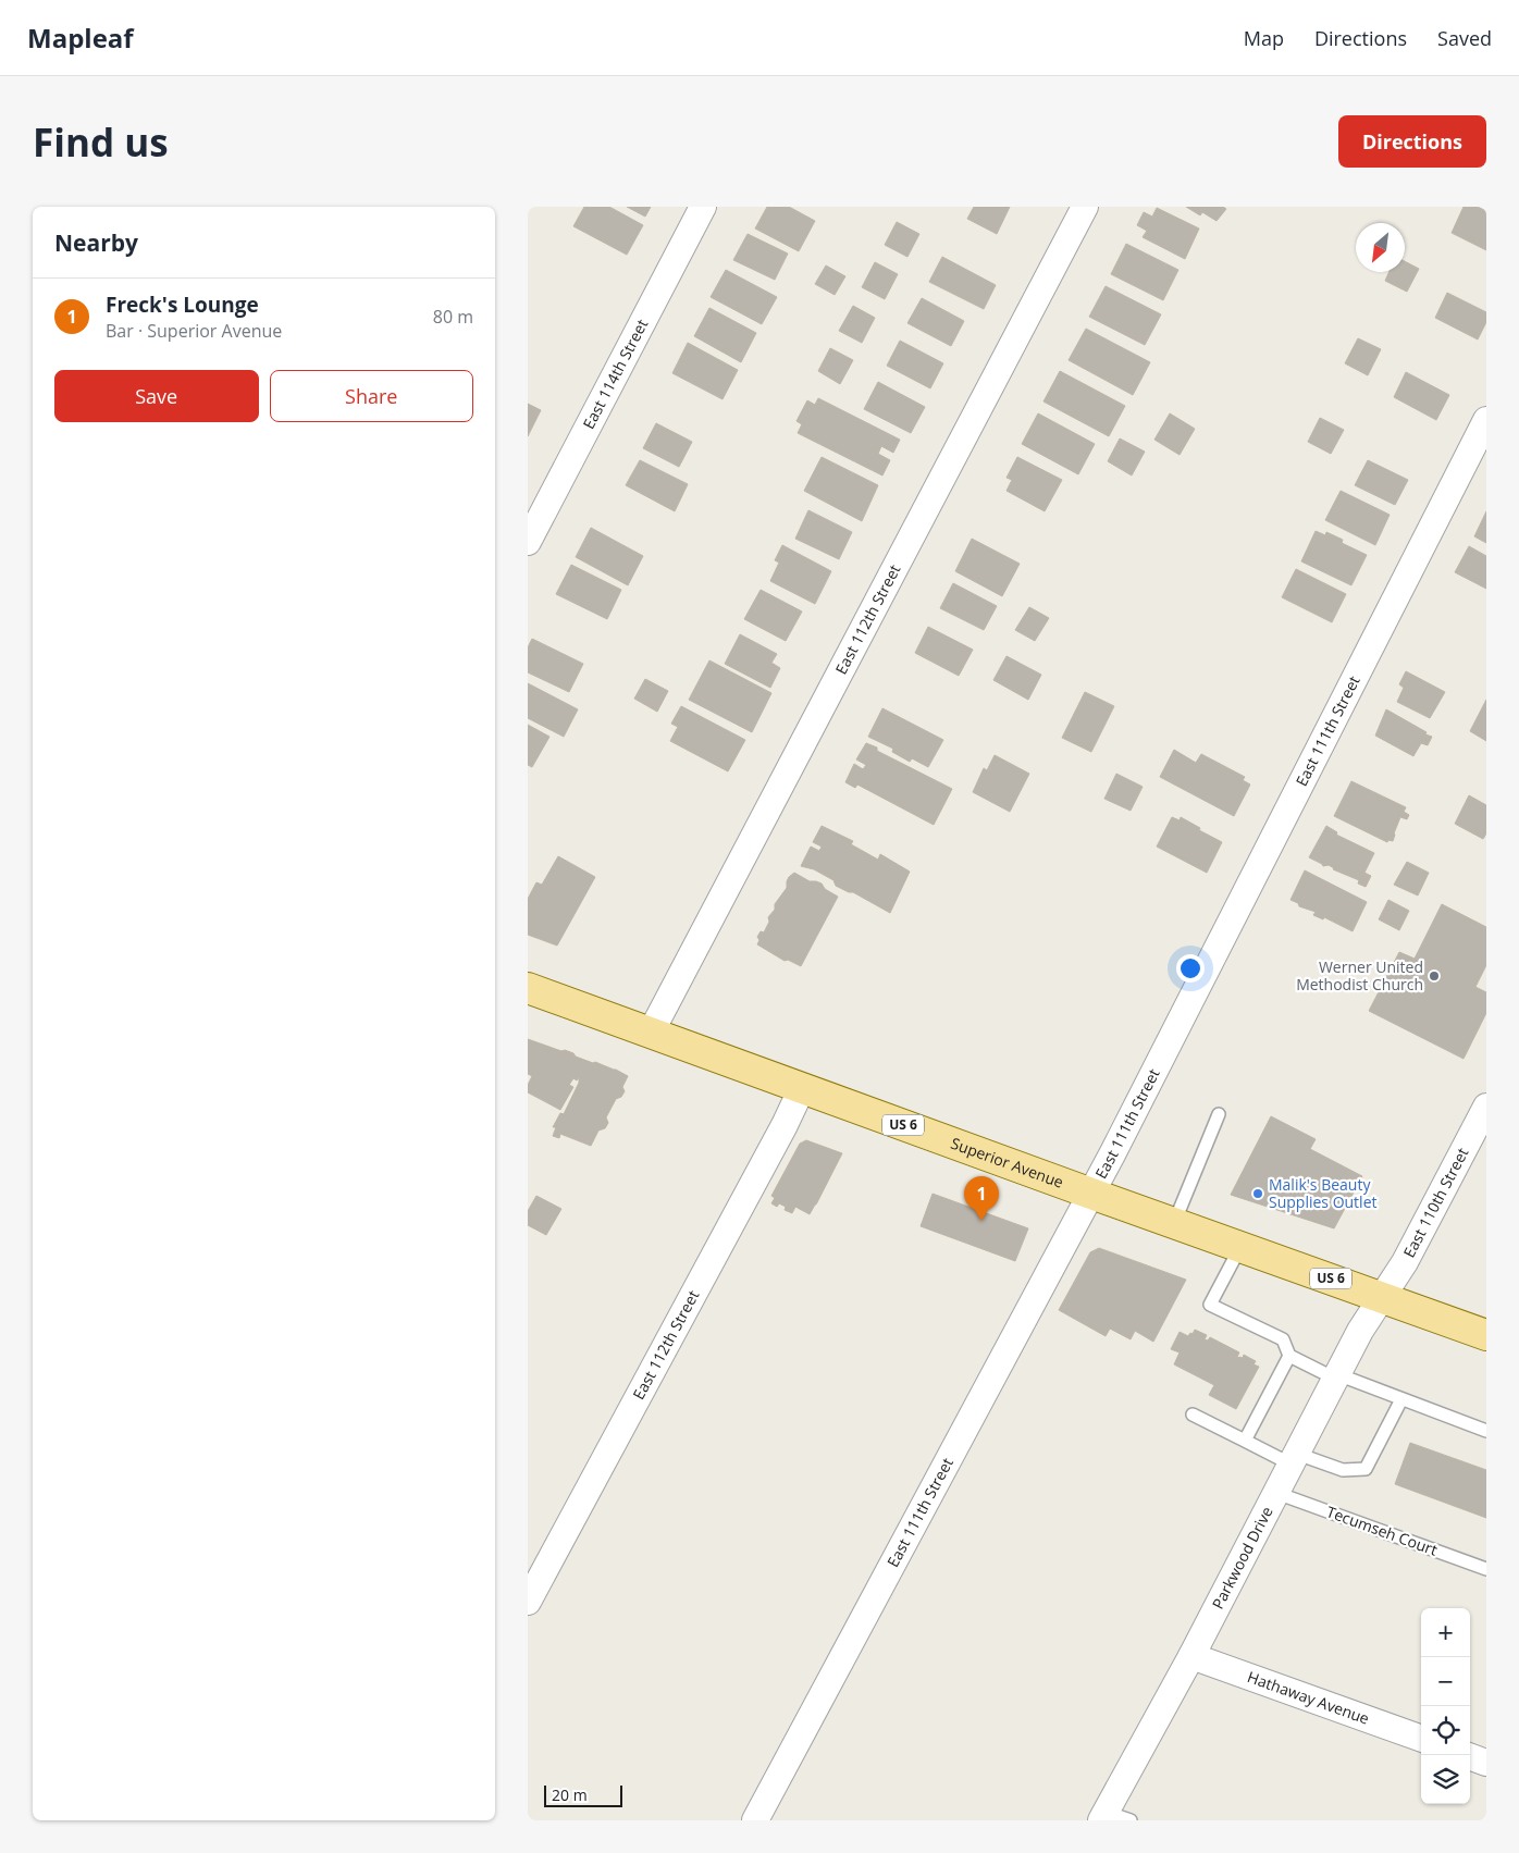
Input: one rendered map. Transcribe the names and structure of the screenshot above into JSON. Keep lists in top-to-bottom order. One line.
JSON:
{"streets":{"main road":["US 6","Superior Avenue"],"street":["East 114th Street","East 112th Street","East 111th Street","East 110th Street","Parkwood Drive","Hathaway Avenue"],"lane":["Tecumseh Court"]},"crossings":[["East 112th Street","Superior Avenue"],["East 111th Street","Superior Avenue"],["Superior Avenue","East 110th Street"],["Superior Avenue","Parkwood Drive"],["East 110th Street","Parkwood Drive"],["Tecumseh Court","Parkwood Drive"],["Parkwood Drive","Hathaway Avenue"]],"places":["Werner United Methodist Church","Malik's Beauty Supplies Outlet"],"scale_bar":"20 m","north":"bottom left","page":{"header":"Mapleaf","nav":["Map","Directions","Saved"],"buttons":["Directions",["Save","Share"]],"title":"Find us","heading":"Nearby","list":[{"mark":"1","name":"Freck's Lounge","note":"Bar · Superior Avenue","value":"80 m"}],"pins":"1","map_buttons":["+","−"],"scale":"20 m"}}
